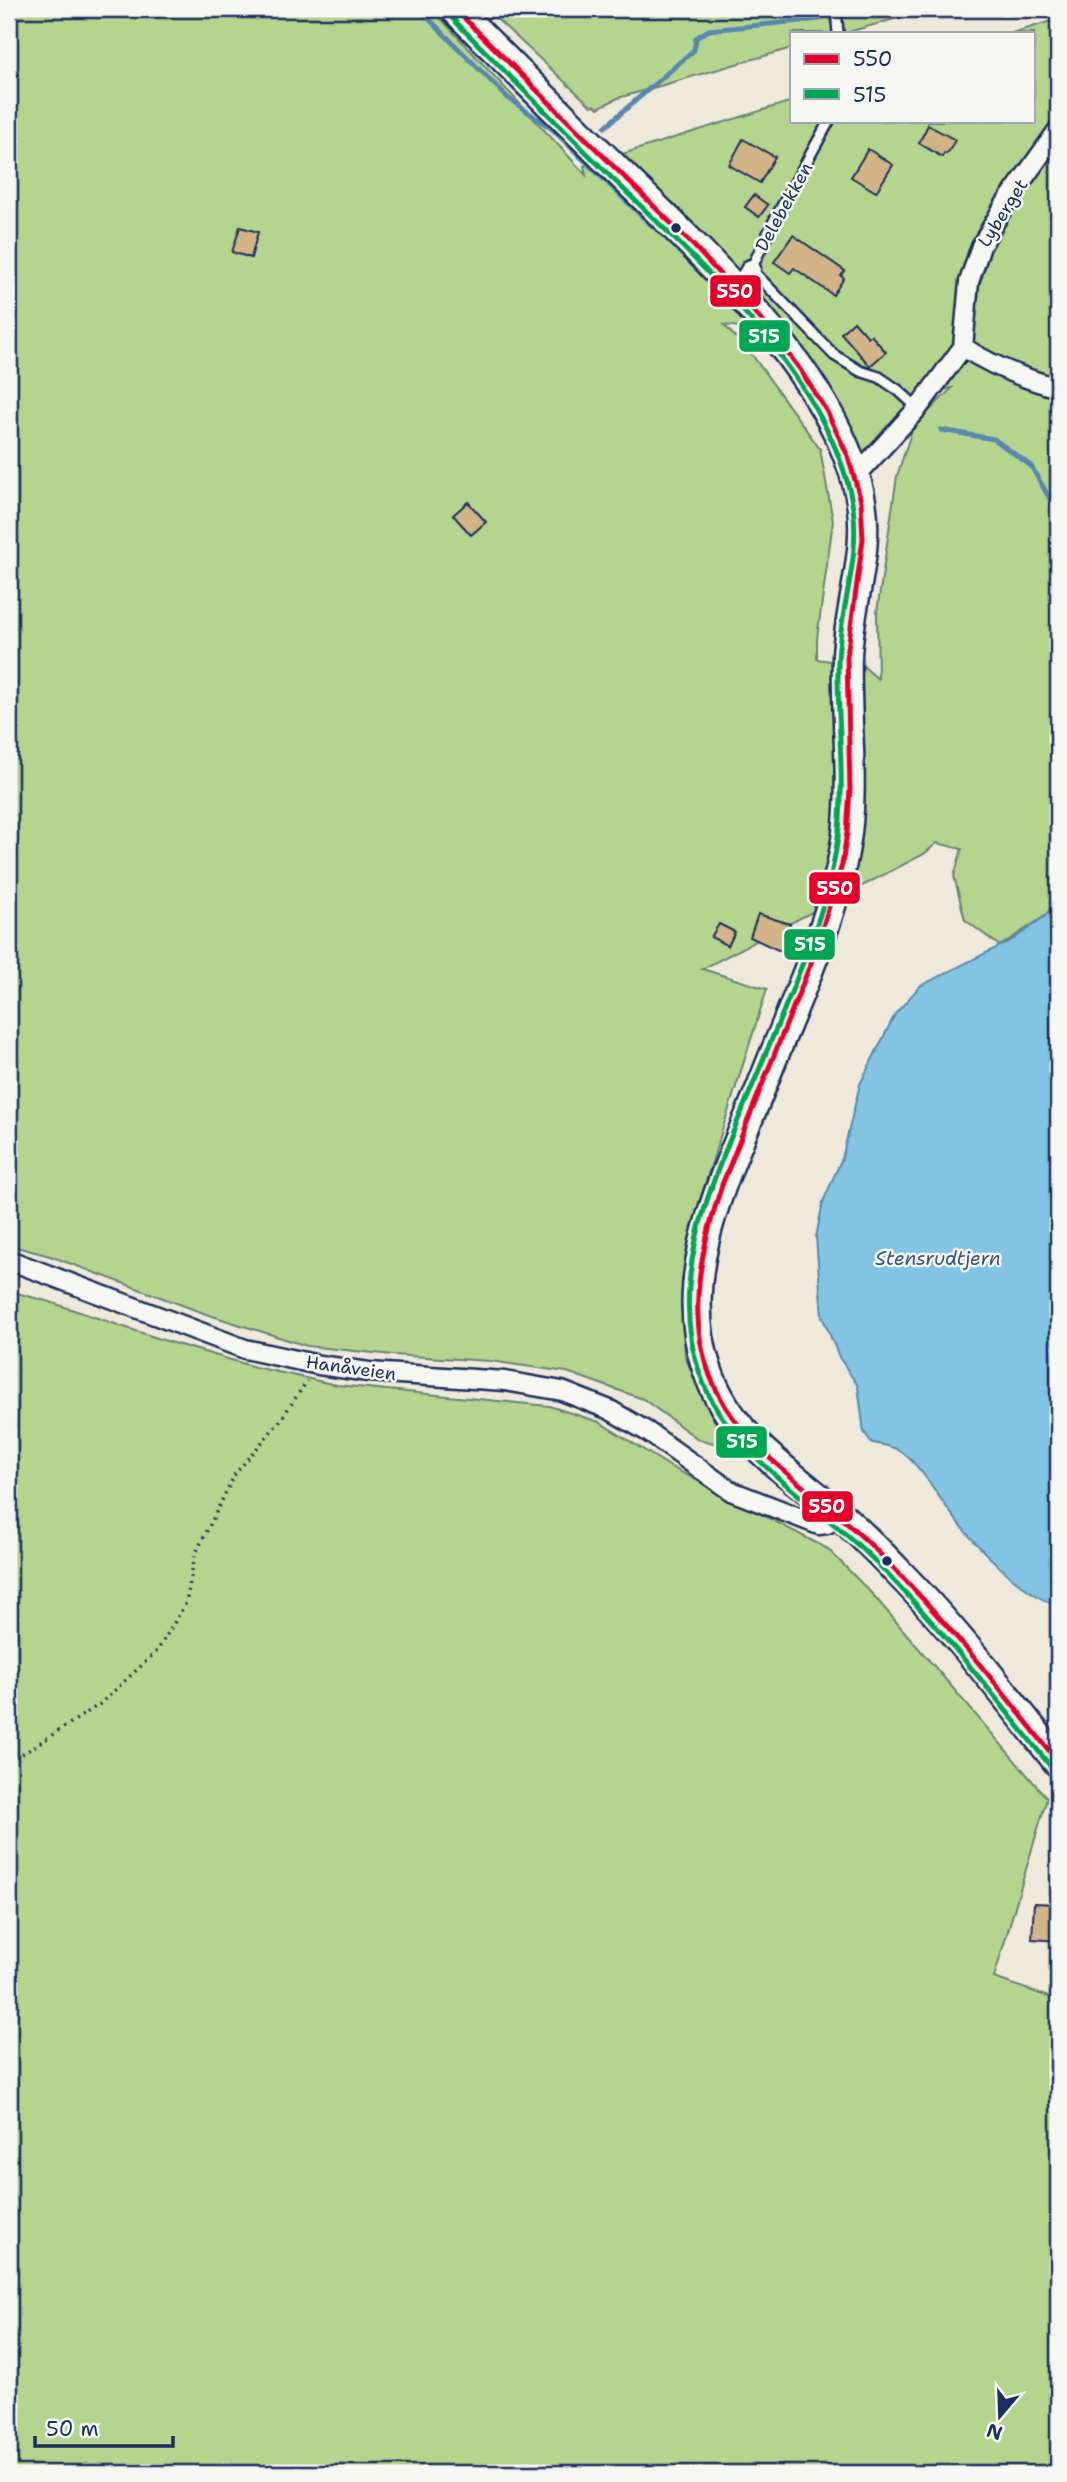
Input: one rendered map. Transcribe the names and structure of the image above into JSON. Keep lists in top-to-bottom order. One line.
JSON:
{"streets":{"street":["Lyberget","Hanåveien"],"lane":["Delebekken"]},"water":["Stensrudtjern"],"lines":["transit line 550","transit line 515"],"legend":["550","515"],"scale_bar":"50 m","north":"bottom"}
